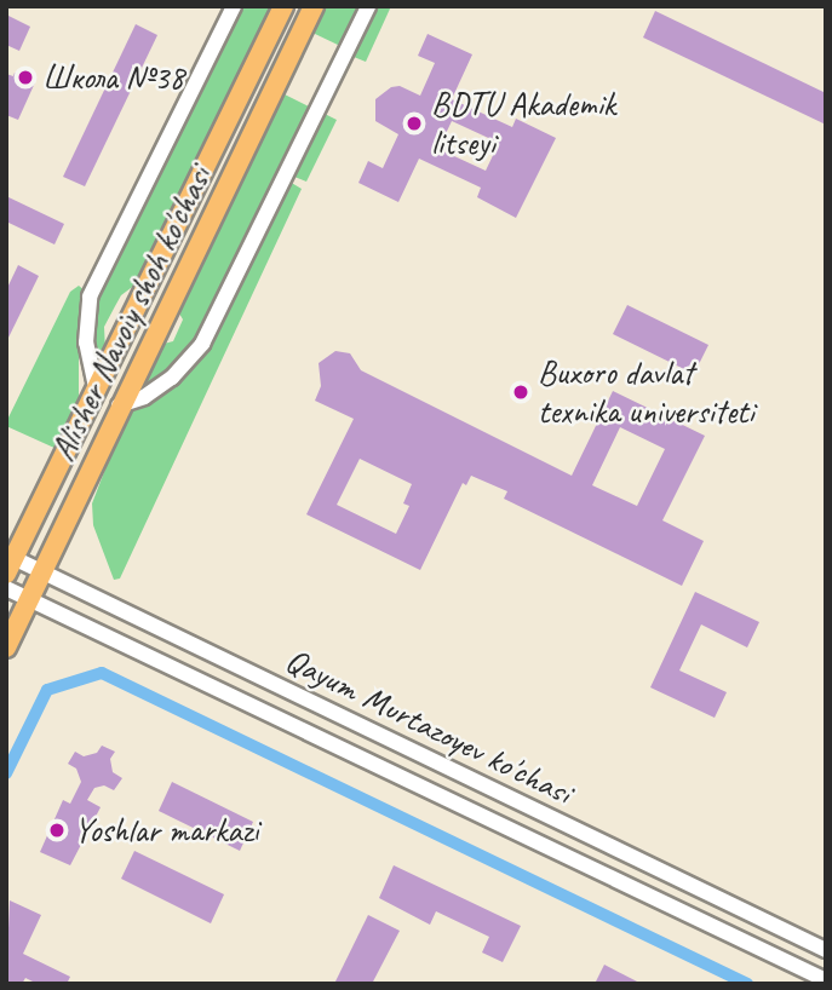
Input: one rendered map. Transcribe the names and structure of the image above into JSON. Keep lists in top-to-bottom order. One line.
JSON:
{"streets":{"main road":["Alisher Navoiy shoh ko'chasi"],"street":["Qayum Murtazoyev ko'chasi"]},"crossings":[["Alisher Navoiy shoh ko'chasi","Qayum Murtazoyev ko'chasi"]],"places":["Школа №38","BDTU Akademik litseyi","Buxoro davlat texnika universiteti","Yoshlar markazi"]}
